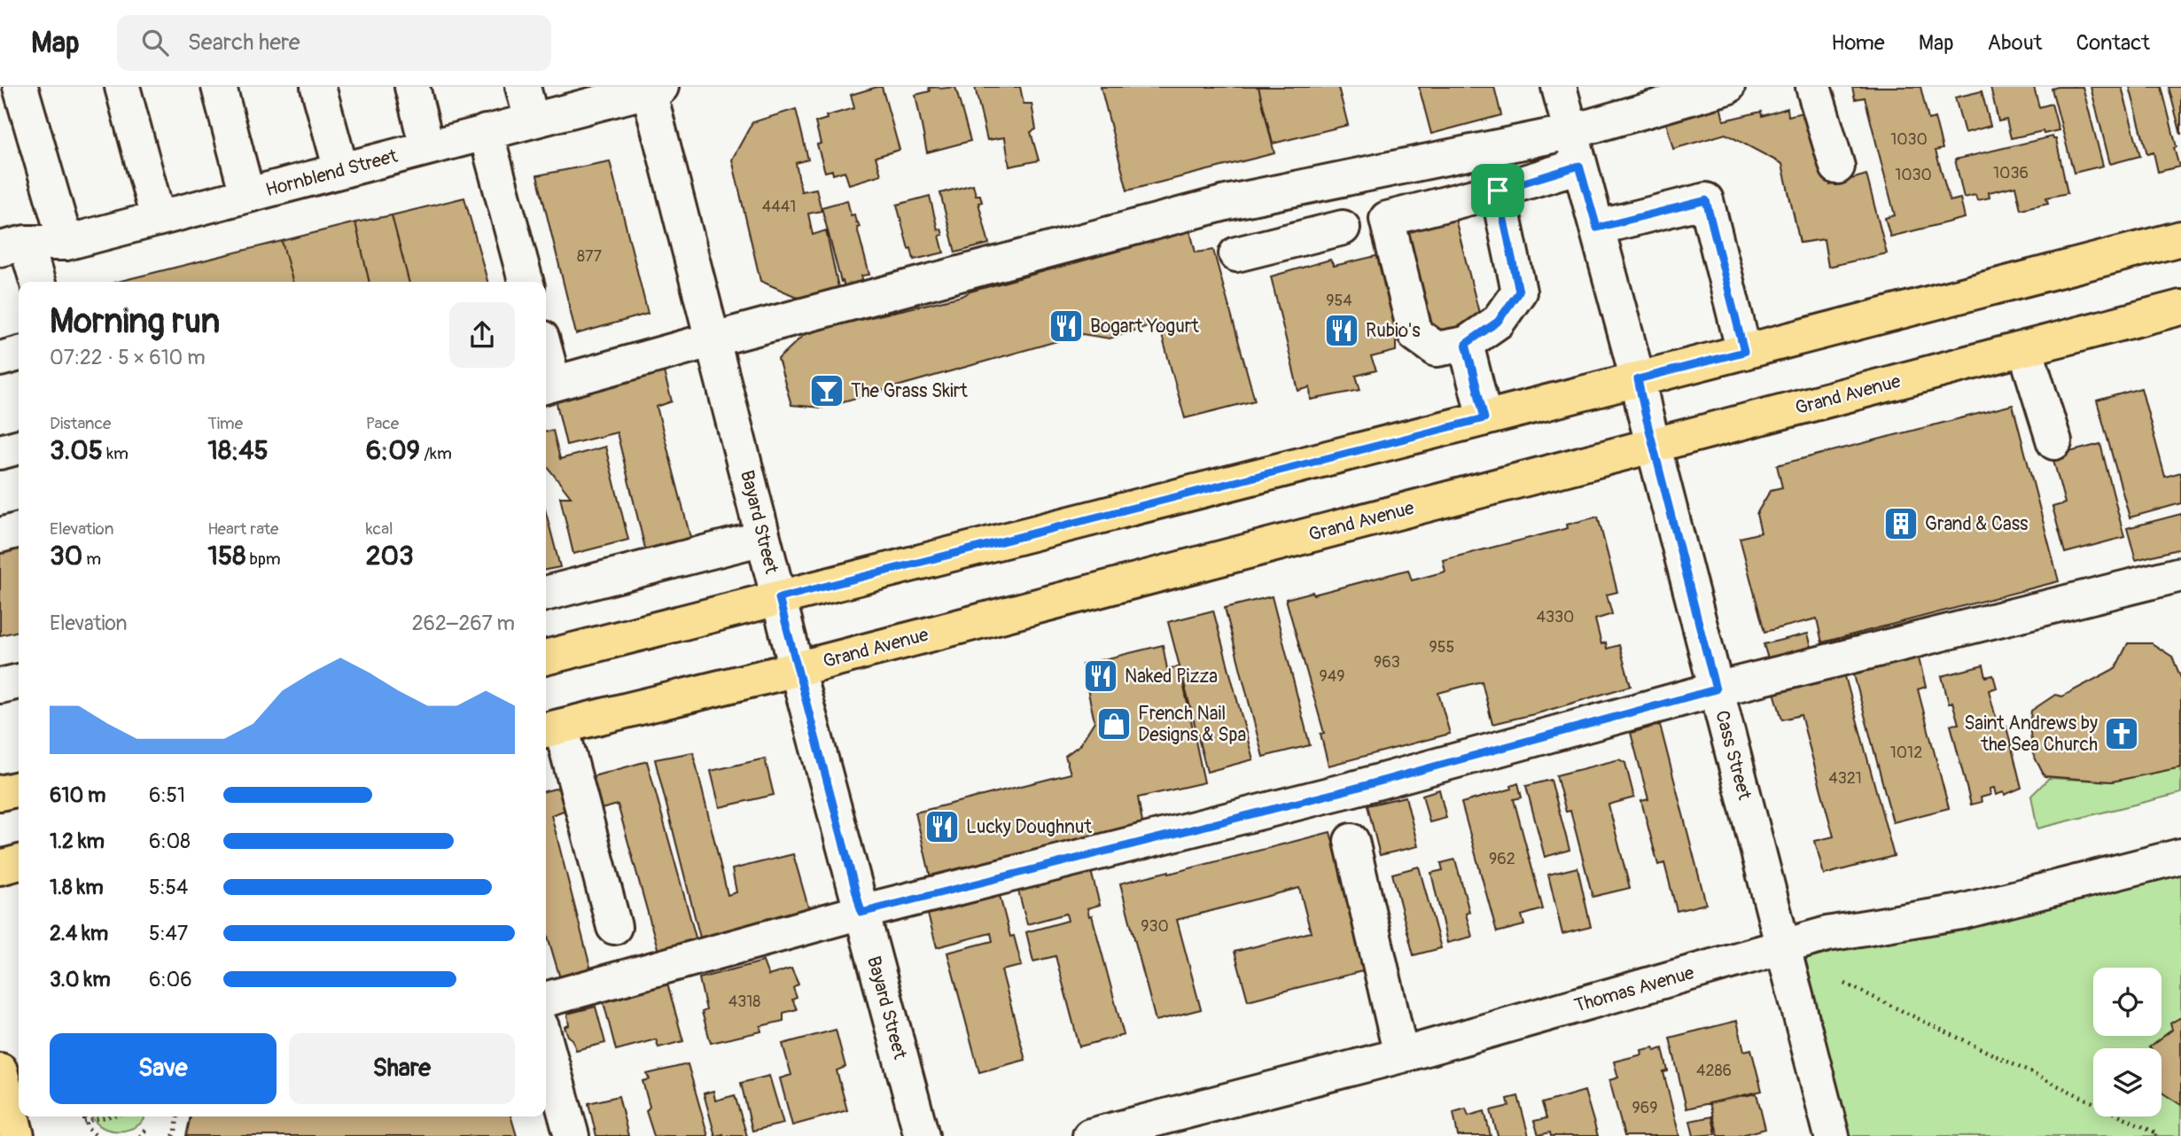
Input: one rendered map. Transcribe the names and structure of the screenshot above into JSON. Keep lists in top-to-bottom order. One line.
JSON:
{"streets":{"main road":["Grand Avenue"],"street":["Hornblend Street","Bayard Street","Cass Street","Thomas Avenue"]},"crossings":[["Hornblend Street","Bayard Street"],["Grand Avenue","Bayard Street"],["Grand Avenue","Cass Street"],["Cass Street","Thomas Avenue"]],"places":{"restaurant":["Bogart Yogurt","Rubio's","Naked Pizza","Lucky Doughnut"],"bar":["The Grass Skirt"],"building":["Grand & Cass"],"shop":["French Nail Designs & Spa"],"church":["Saint Andrews by the Sea Church"]},"house_numbers":["1030","1036","1030","4441","877","954","4330","955","963","949","1012","4321","962","930","4318","4286","969"],"page":{"header":"Map","search":"Search here","nav":["Home","Map","About","Contact"],"heading":["Morning run","07:22 · 5 × 610 m"],"stats":[["Distance","3.05 km"],["Time","18:45"],["Pace","6:09 /km"],["Elevation","30 m"],["Heart rate","158 bpm"],["kcal","203"]],"chart":["Elevation","262–267 m"],"list":[{"name":"610 m","note":"6:51"},{"name":"1.2 km","note":"6:08"},{"name":"1.8 km","note":"5:54"},{"name":"2.4 km","note":"5:47"},{"name":"3.0 km","note":"6:06"}],"buttons":["Save","Share"]}}
